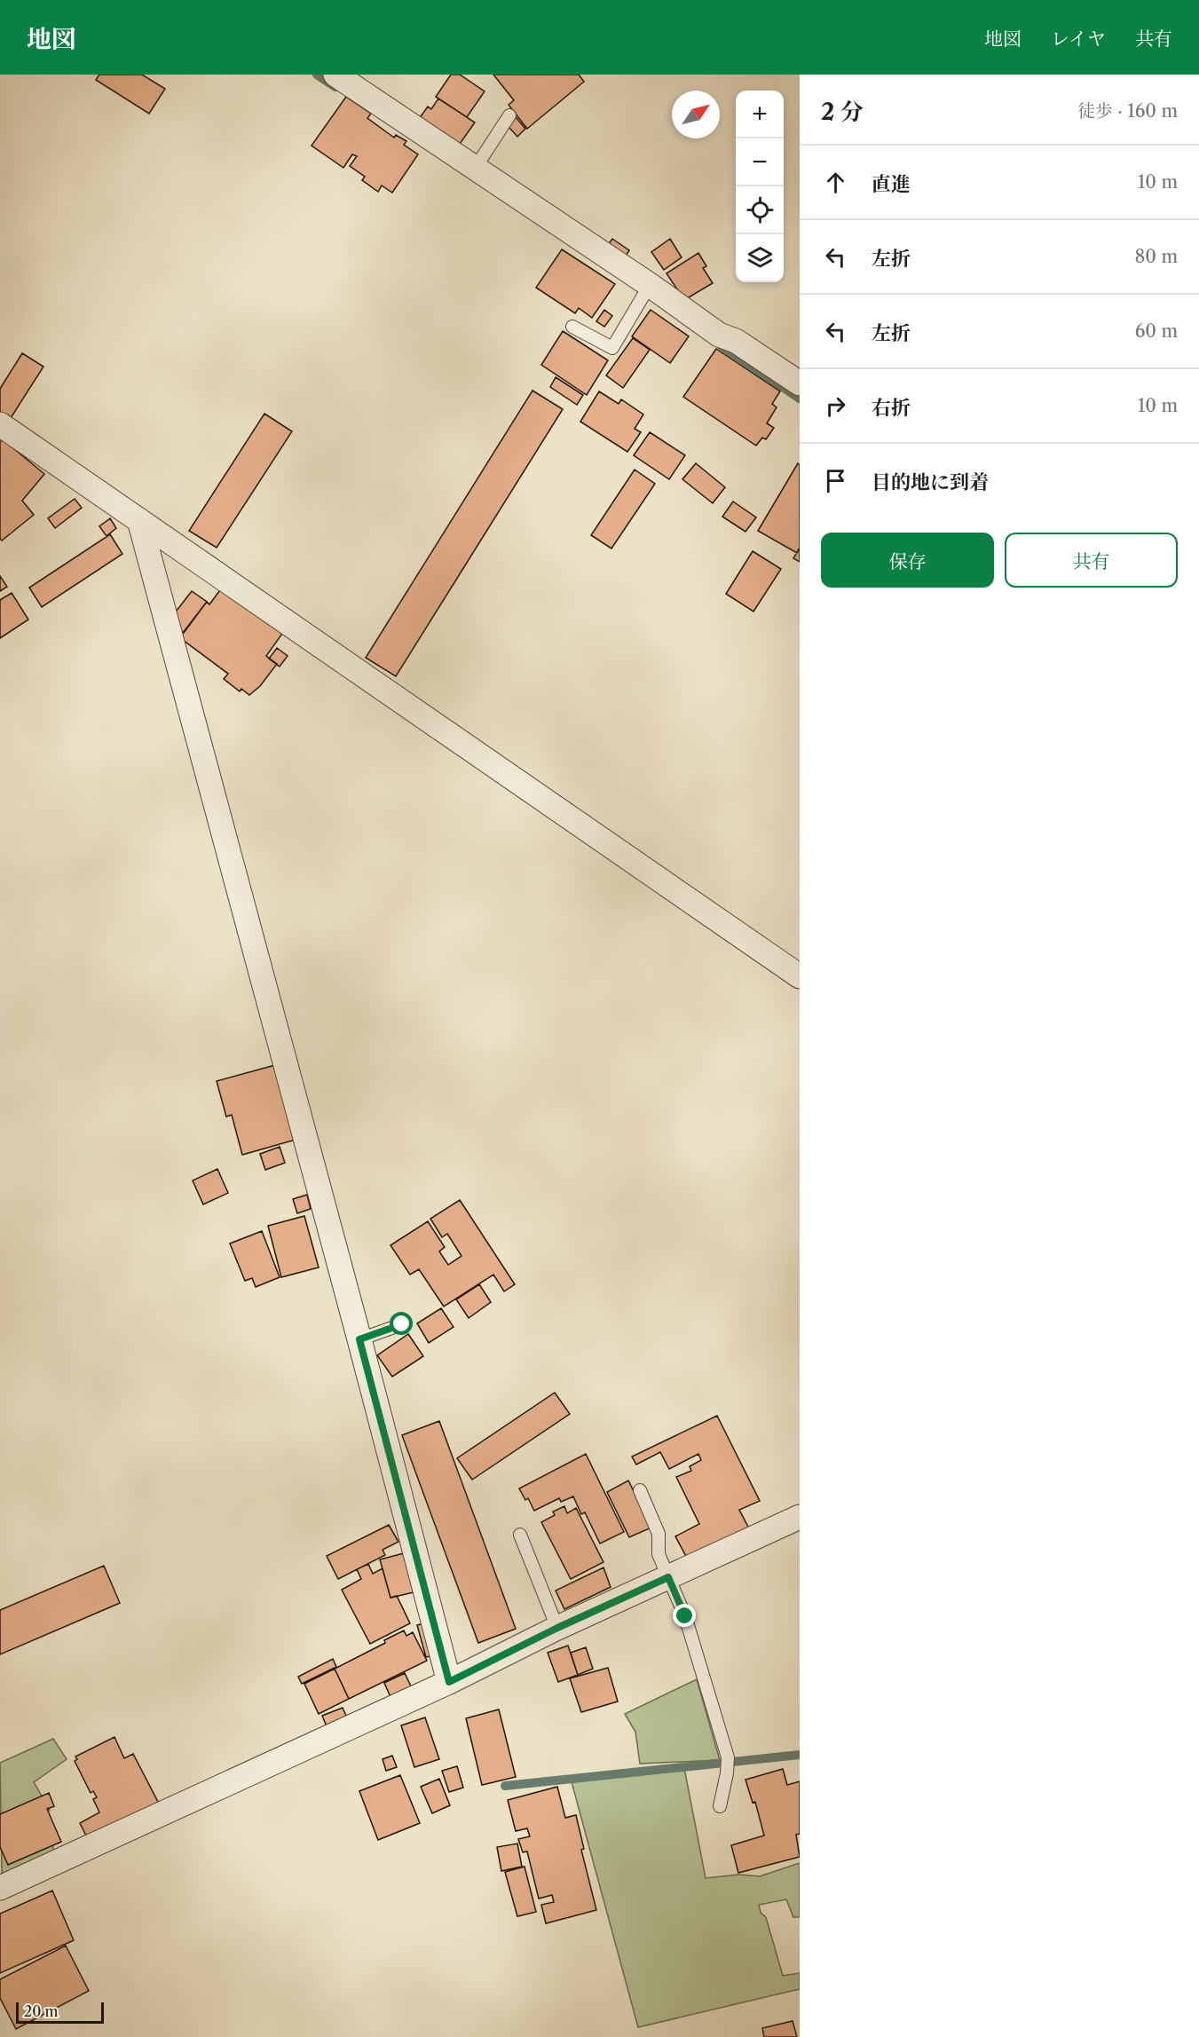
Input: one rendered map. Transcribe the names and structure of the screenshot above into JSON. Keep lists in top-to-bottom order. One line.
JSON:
{"scale_bar":"20 m","north":"top right","page":{"header":"地図","nav":["地図","レイヤ","共有"],"heading":["2 分","徒歩 · 160 m"],"map_buttons":["+","−"],"list":[["直進","10 m"],["左折","80 m"],["左折","60 m"],["右折","10 m"],"目的地に到着"],"buttons":["保存","共有"],"scale":"20 m"}}
